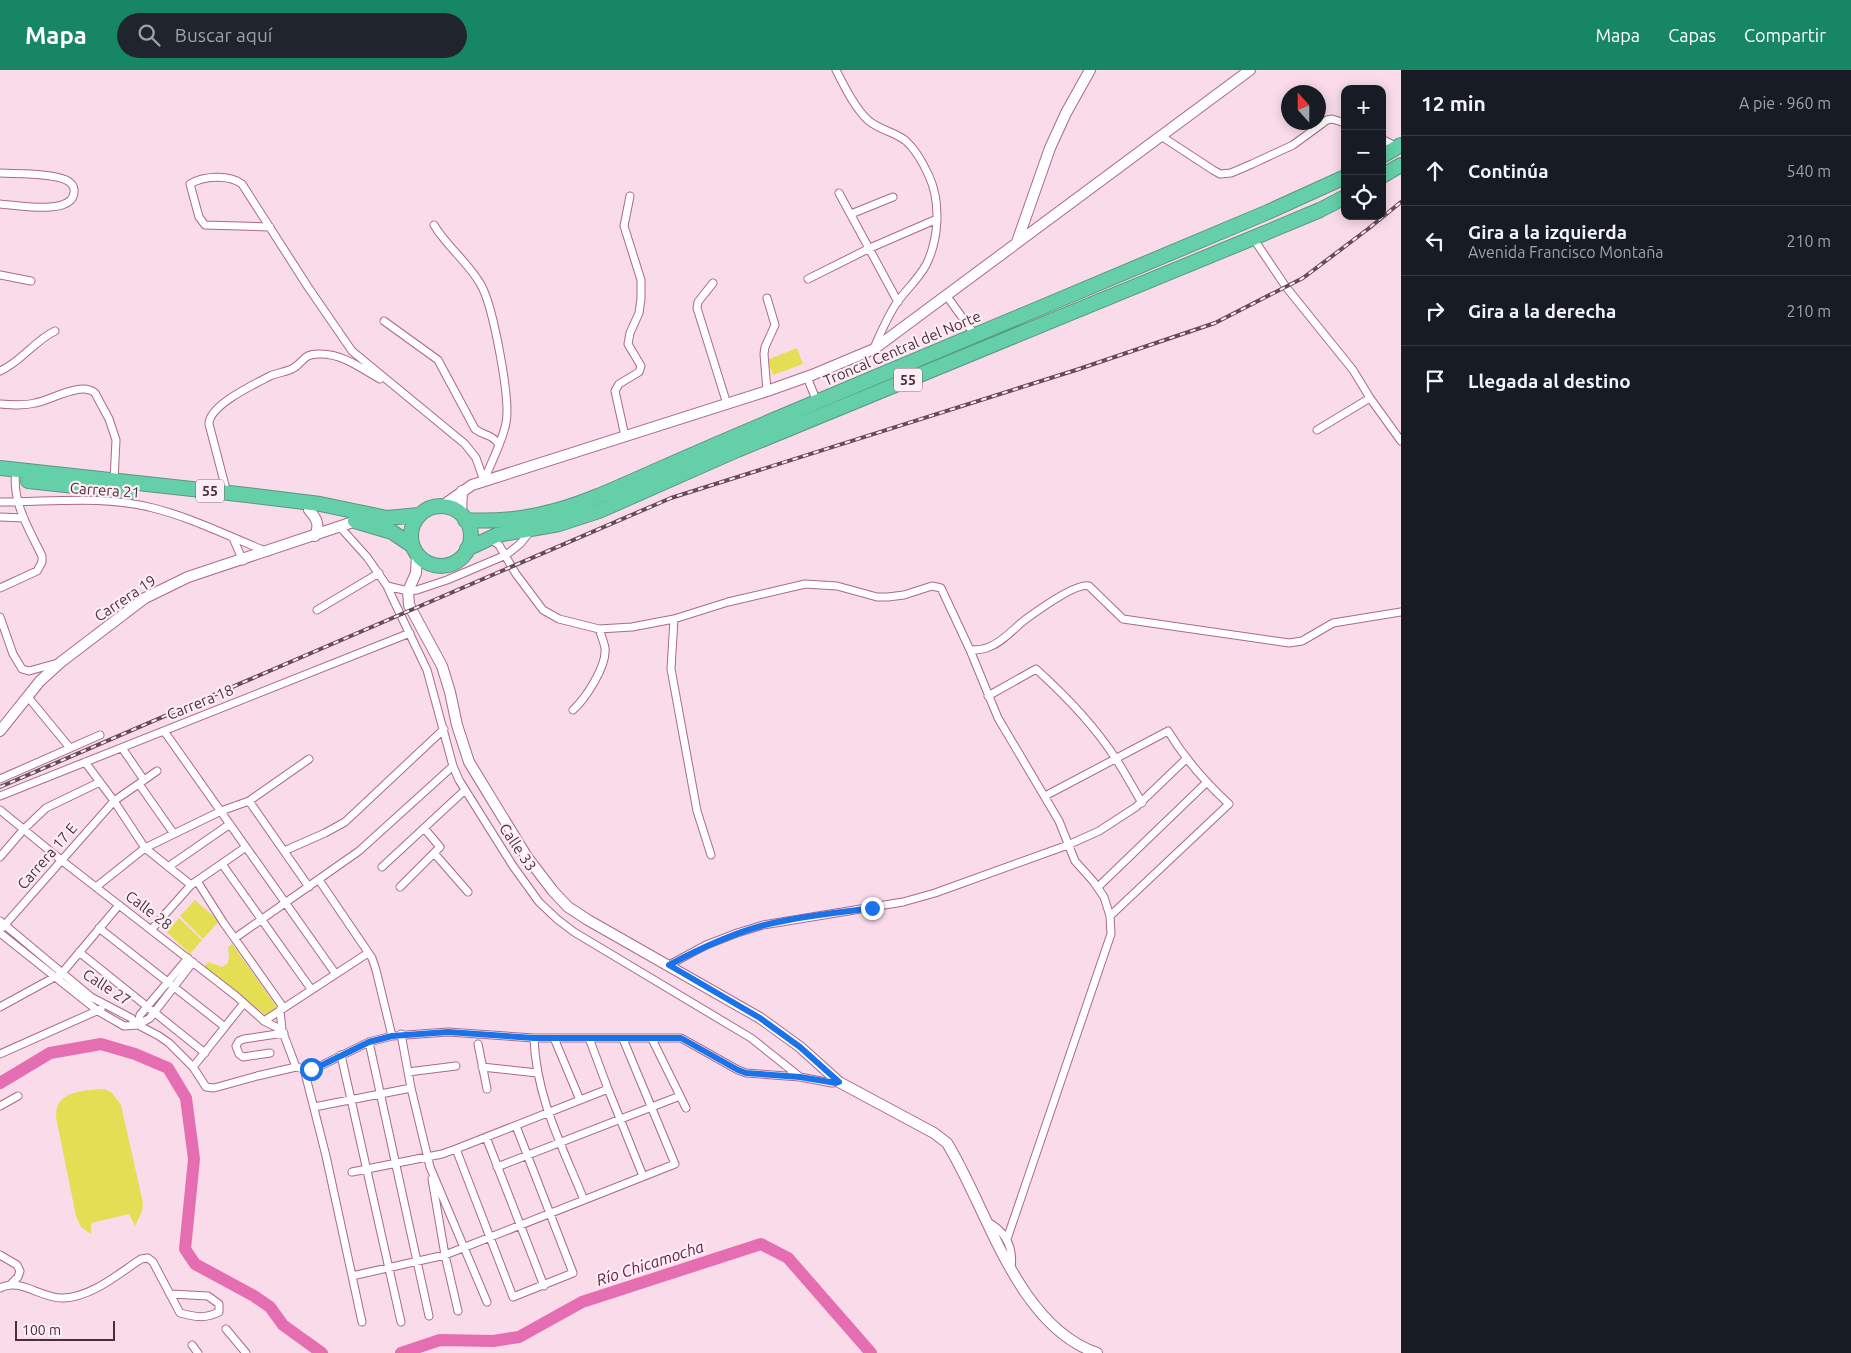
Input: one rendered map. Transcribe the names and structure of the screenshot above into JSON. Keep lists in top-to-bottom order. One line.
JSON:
{"streets":{"highway":["Troncal Central del Norte","55"],"street":["Carrera 21","Carrera 19","Carrera 18","Calle 33","Carrera 17 E","Calle 28","Calle 27"]},"crossings":[["Troncal Central del Norte","55"],["55","Carrera 19"],["Carrera 21","Carrera 19"],["Carrera 19","Calle 33"],["Carrera 18","Calle 33"],["Carrera 17 E","Calle 28"],["Carrera 17 E","Calle 27"]],"water":["Río Chicamocha"],"scale_bar":"100 m","north":"top","page":{"header":"Mapa","search":"Buscar aquí","nav":["Mapa","Capas","Compartir"],"heading":["12 min","A pie · 960 m"],"map_buttons":["+","−"],"list":[["Continúa","540 m"],["Gira a la izquierda","Avenida Francisco Montaña","210 m"],["Gira a la derecha","210 m"],"Llegada al destino"],"scale":"100 m"}}
